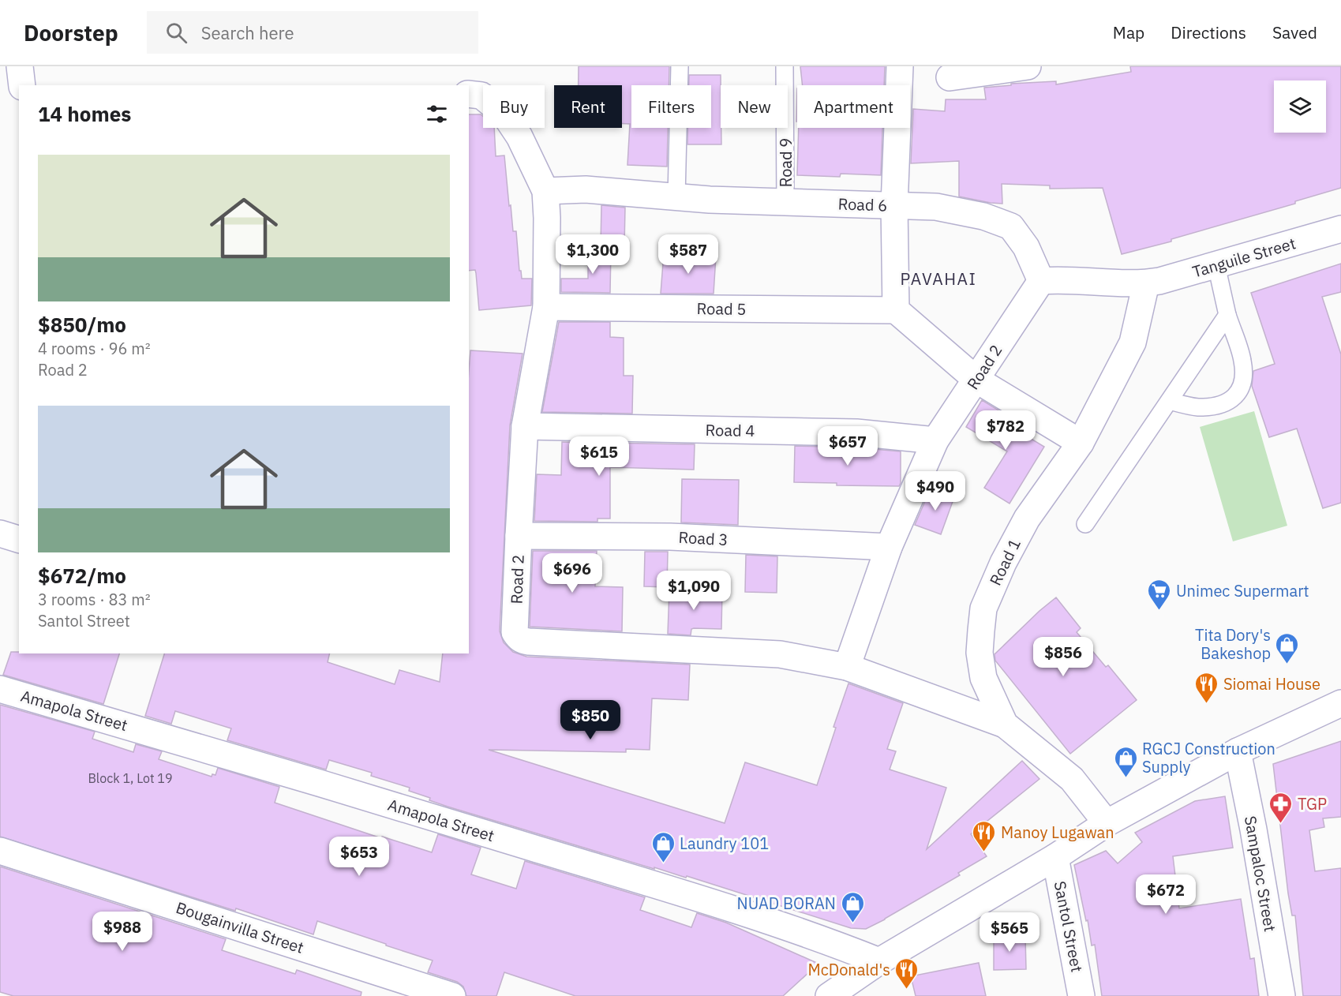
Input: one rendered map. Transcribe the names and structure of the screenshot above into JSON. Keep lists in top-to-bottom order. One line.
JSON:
{"streets":{"street":["Road 6","Tanguile Street","Road 5","Road 2","Road 4","Road 3","Road 1","Amapola Street","Sampaloc Street","Santol Street","Bougainvilla Street"],"lane":["Road 9"]},"crossings":[["Road 9","Road 6"],["Road 6","Road 2"],["Tanguile Street","Road 1"],["Road 5","Road 2"],["Road 2","Road 4"],["Road 2","Road 3"],["Road 2","Road 1"]],"districts":["PAVAHAI"],"places":{"supermarket":["Unimec Supermart"],"shop":["Tita Dory's Bakeshop","RGCJ Construction Supply","Laundry 101","NUAD BORAN"],"restaurant":["Siomai House","Manoy Lugawan","McDonald's"],"pharmacy":["TGP"]},"house_numbers":["Block 1, Lot 19"],"page":{"header":"Doorstep","search":"Search here","nav":["Map","Directions","Saved"],"chip":["Buy","Rent","Filters","New","Apartment"],"heading":"14 homes","list":[{"name":"$850/mo","note":"4 rooms · 96 m² · Road 2"},{"name":"$672/mo","note":"3 rooms · 83 m² · Santol Street"}],"price":["$1,300","$587","$782","$657","$615","$490","$696","$1,090","$856","$850","$653","$672","$988","$565"]}}
